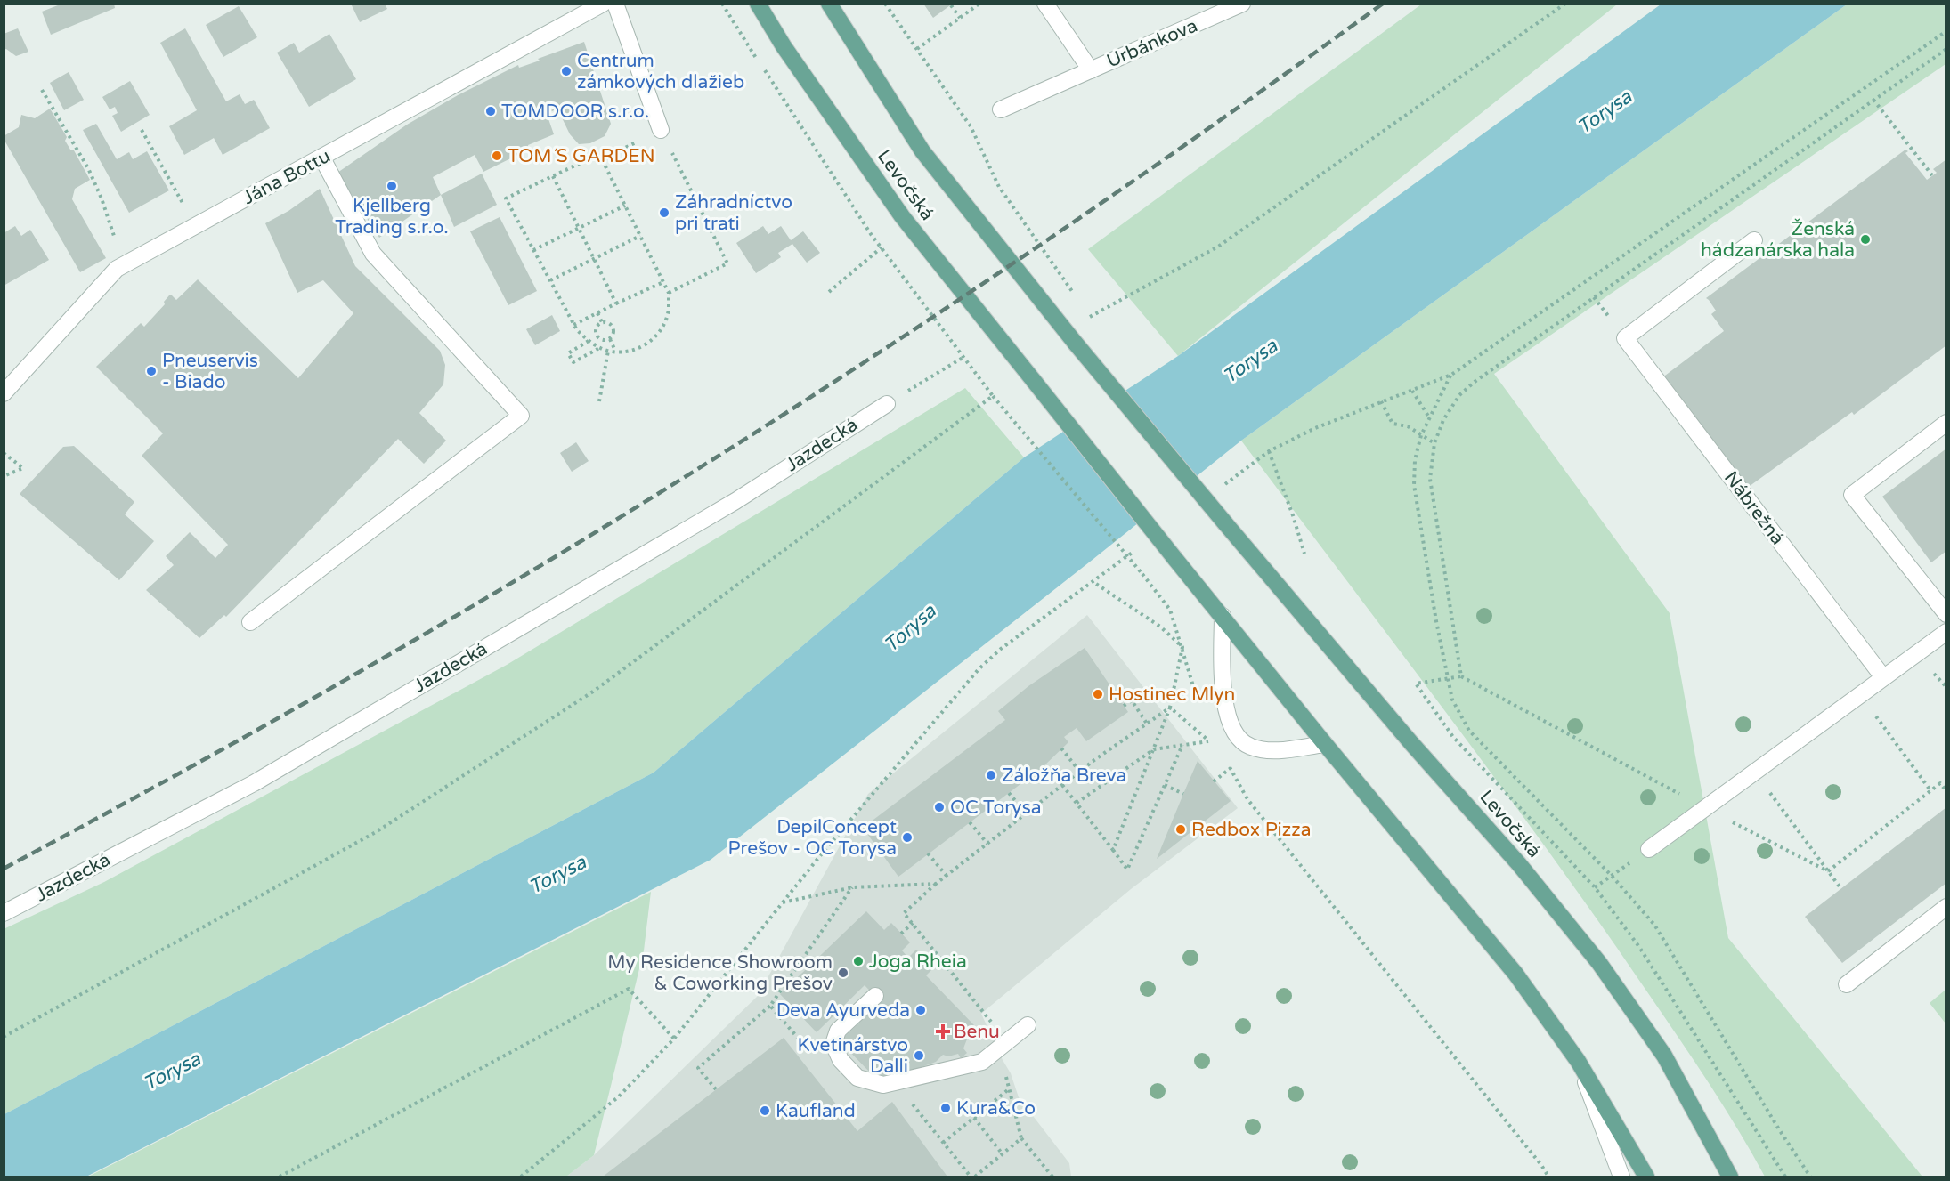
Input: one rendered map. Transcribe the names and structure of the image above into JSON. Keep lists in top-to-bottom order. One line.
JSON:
{"streets":{"main road":["Levočská"],"street":["Urbánkova","Jána Bottu","Jazdecká","Nábrežná"]},"water":["Torysa"],"places":{"other":["Centrum zámkových dlažieb","TOMDOOR s.r.o.","TOM´S GARDEN","Kjellberg Trading s.r.o.","Záhradníctvo pri trati","Ženská hádzanárska hala","Pneuservis - Biado","Hostinec Mlyn","Záložňa Breva","OC Torysa","Redbox Pizza","DepilConcept Prešov - OC Torysa","Joga Rheia","My Residence Showroom & Coworking Prešov","Deva Ayurveda","Kvetinárstvo Dalli","Kura&Co","Kaufland"],"health":["Benu"]}}
